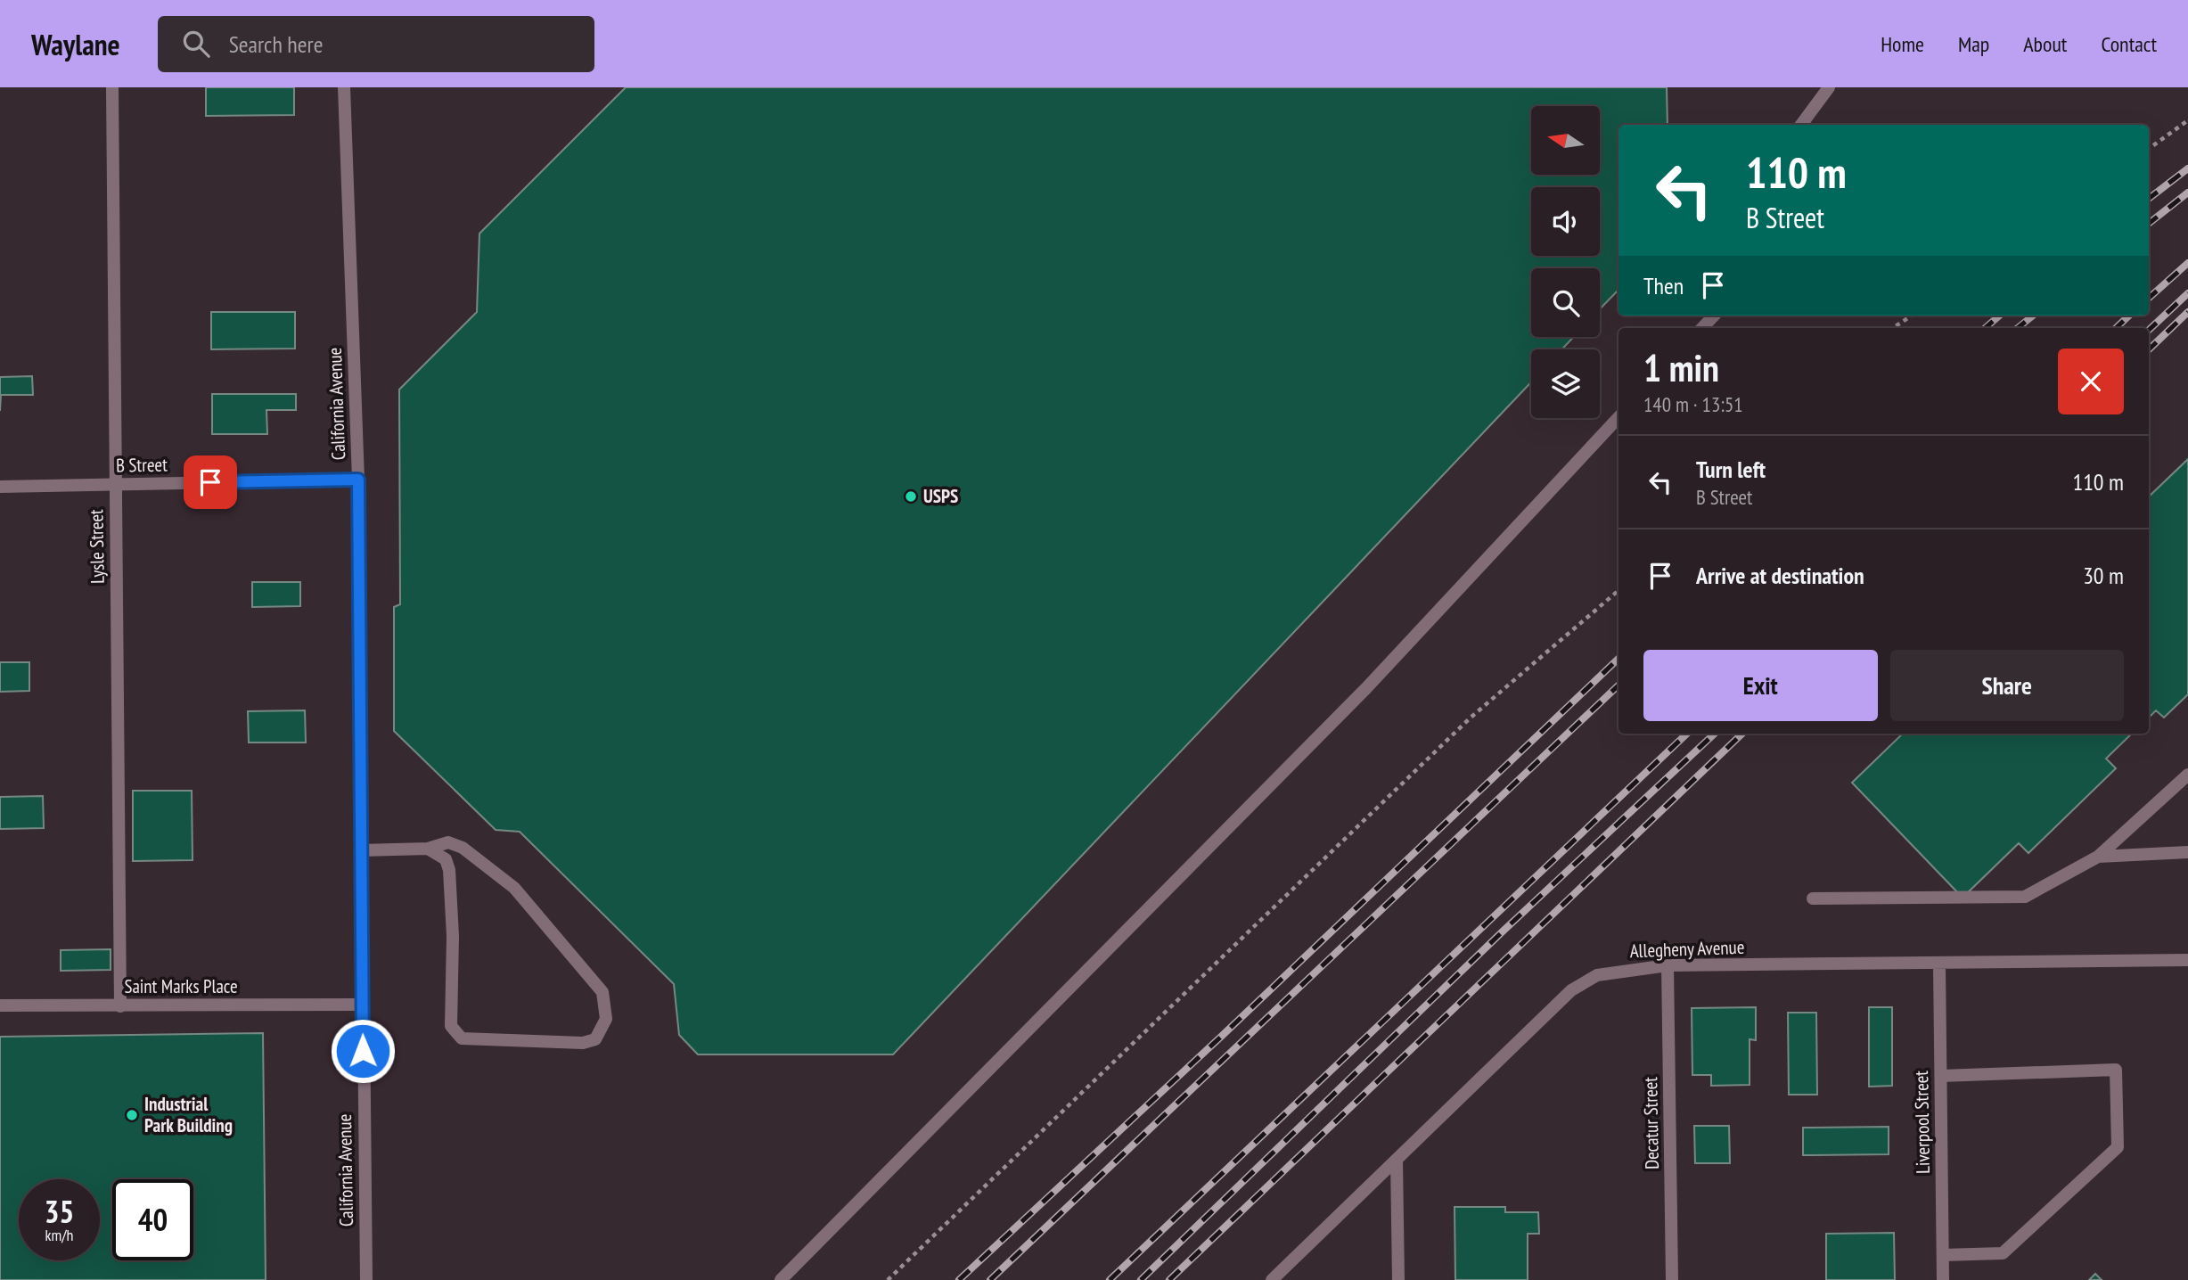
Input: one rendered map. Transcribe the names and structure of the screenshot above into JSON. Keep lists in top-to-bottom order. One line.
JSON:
{"streets":{"street":["California Avenue","B Street","Lysle Street","Allegheny Avenue","Saint Marks Place","Liverpool Street","Decatur Street"]},"crossings":[["California Avenue","B Street"],["California Avenue","Saint Marks Place"],["B Street","Lysle Street"],["Lysle Street","Saint Marks Place"],["Allegheny Avenue","Liverpool Street"],["Allegheny Avenue","Decatur Street"]],"places":["USPS","Industrial Park Building"],"north":"left","page":{"header":"Waylane","search":"Search here","nav":["Home","Map","About","Contact"],"turn":["110 m","B Street"],"then":"Then","heading":["1 min","140 m · 13:51"],"list":[{"name":"Turn left","note":"B Street","value":"110 m"},{"name":"Arrive at destination","value":"30 m"}],"buttons":["Exit","Share"],"speed":"35 km/h","limit":"40"}}
